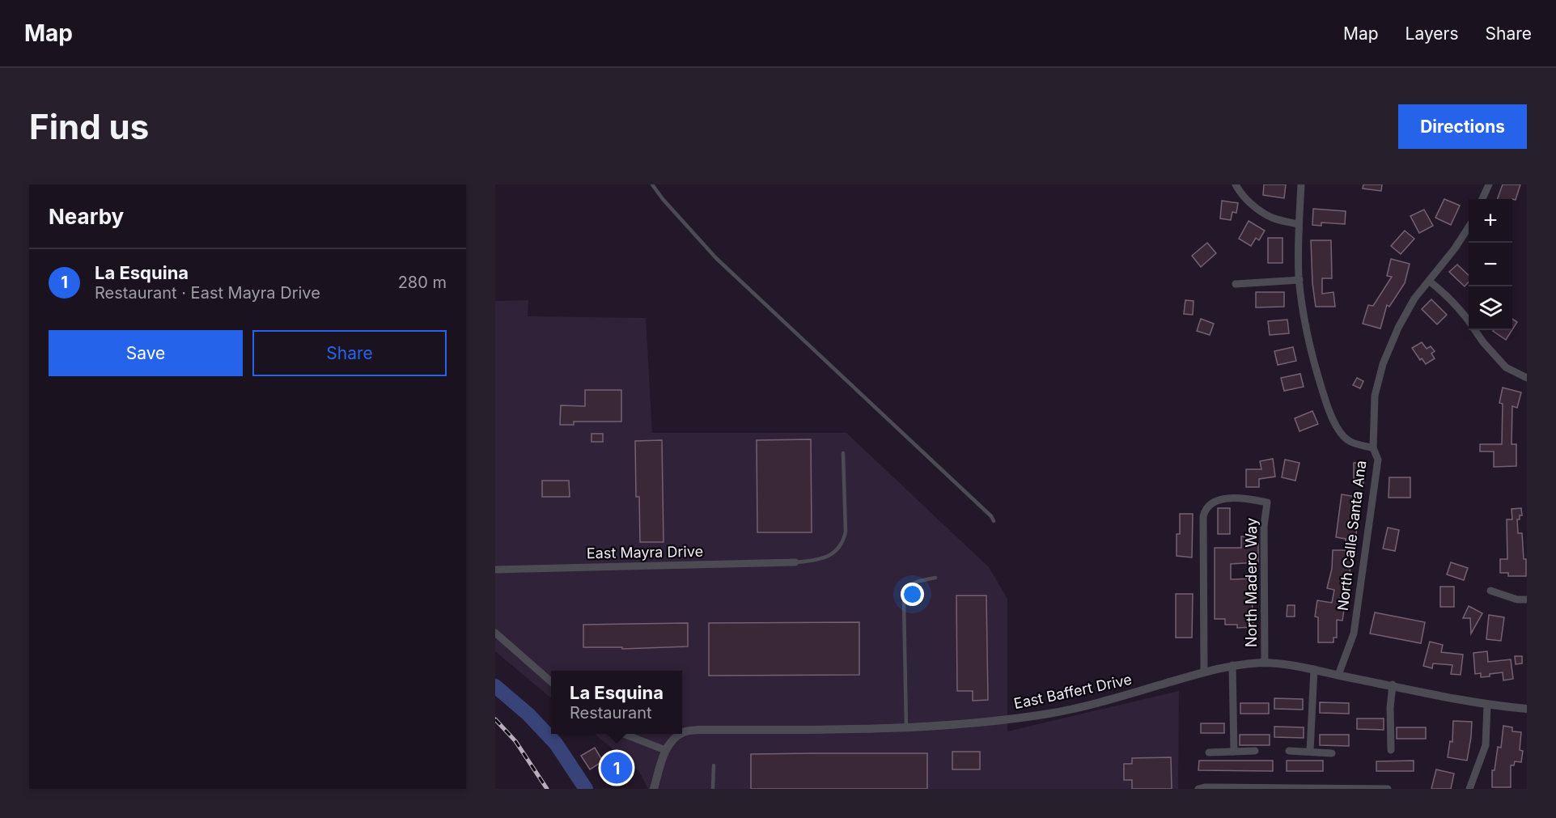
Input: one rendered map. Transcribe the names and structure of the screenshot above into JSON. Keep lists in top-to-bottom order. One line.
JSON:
{"streets":{"street":["North Calle Santa Ana","East Mayra Drive","North Madero Way","East Baffert Drive"]},"crossings":[["North Calle Santa Ana","East Baffert Drive"],["North Madero Way","East Baffert Drive"]],"page":{"header":"Map","nav":["Map","Layers","Share"],"buttons":["Directions",["Save","Share"]],"title":"Find us","heading":"Nearby","map_buttons":["+","−"],"list":[{"mark":"1","name":"La Esquina","note":"Restaurant · East Mayra Drive","value":"280 m"}],"popup":["La Esquina","Restaurant"],"pins":"1"}}
